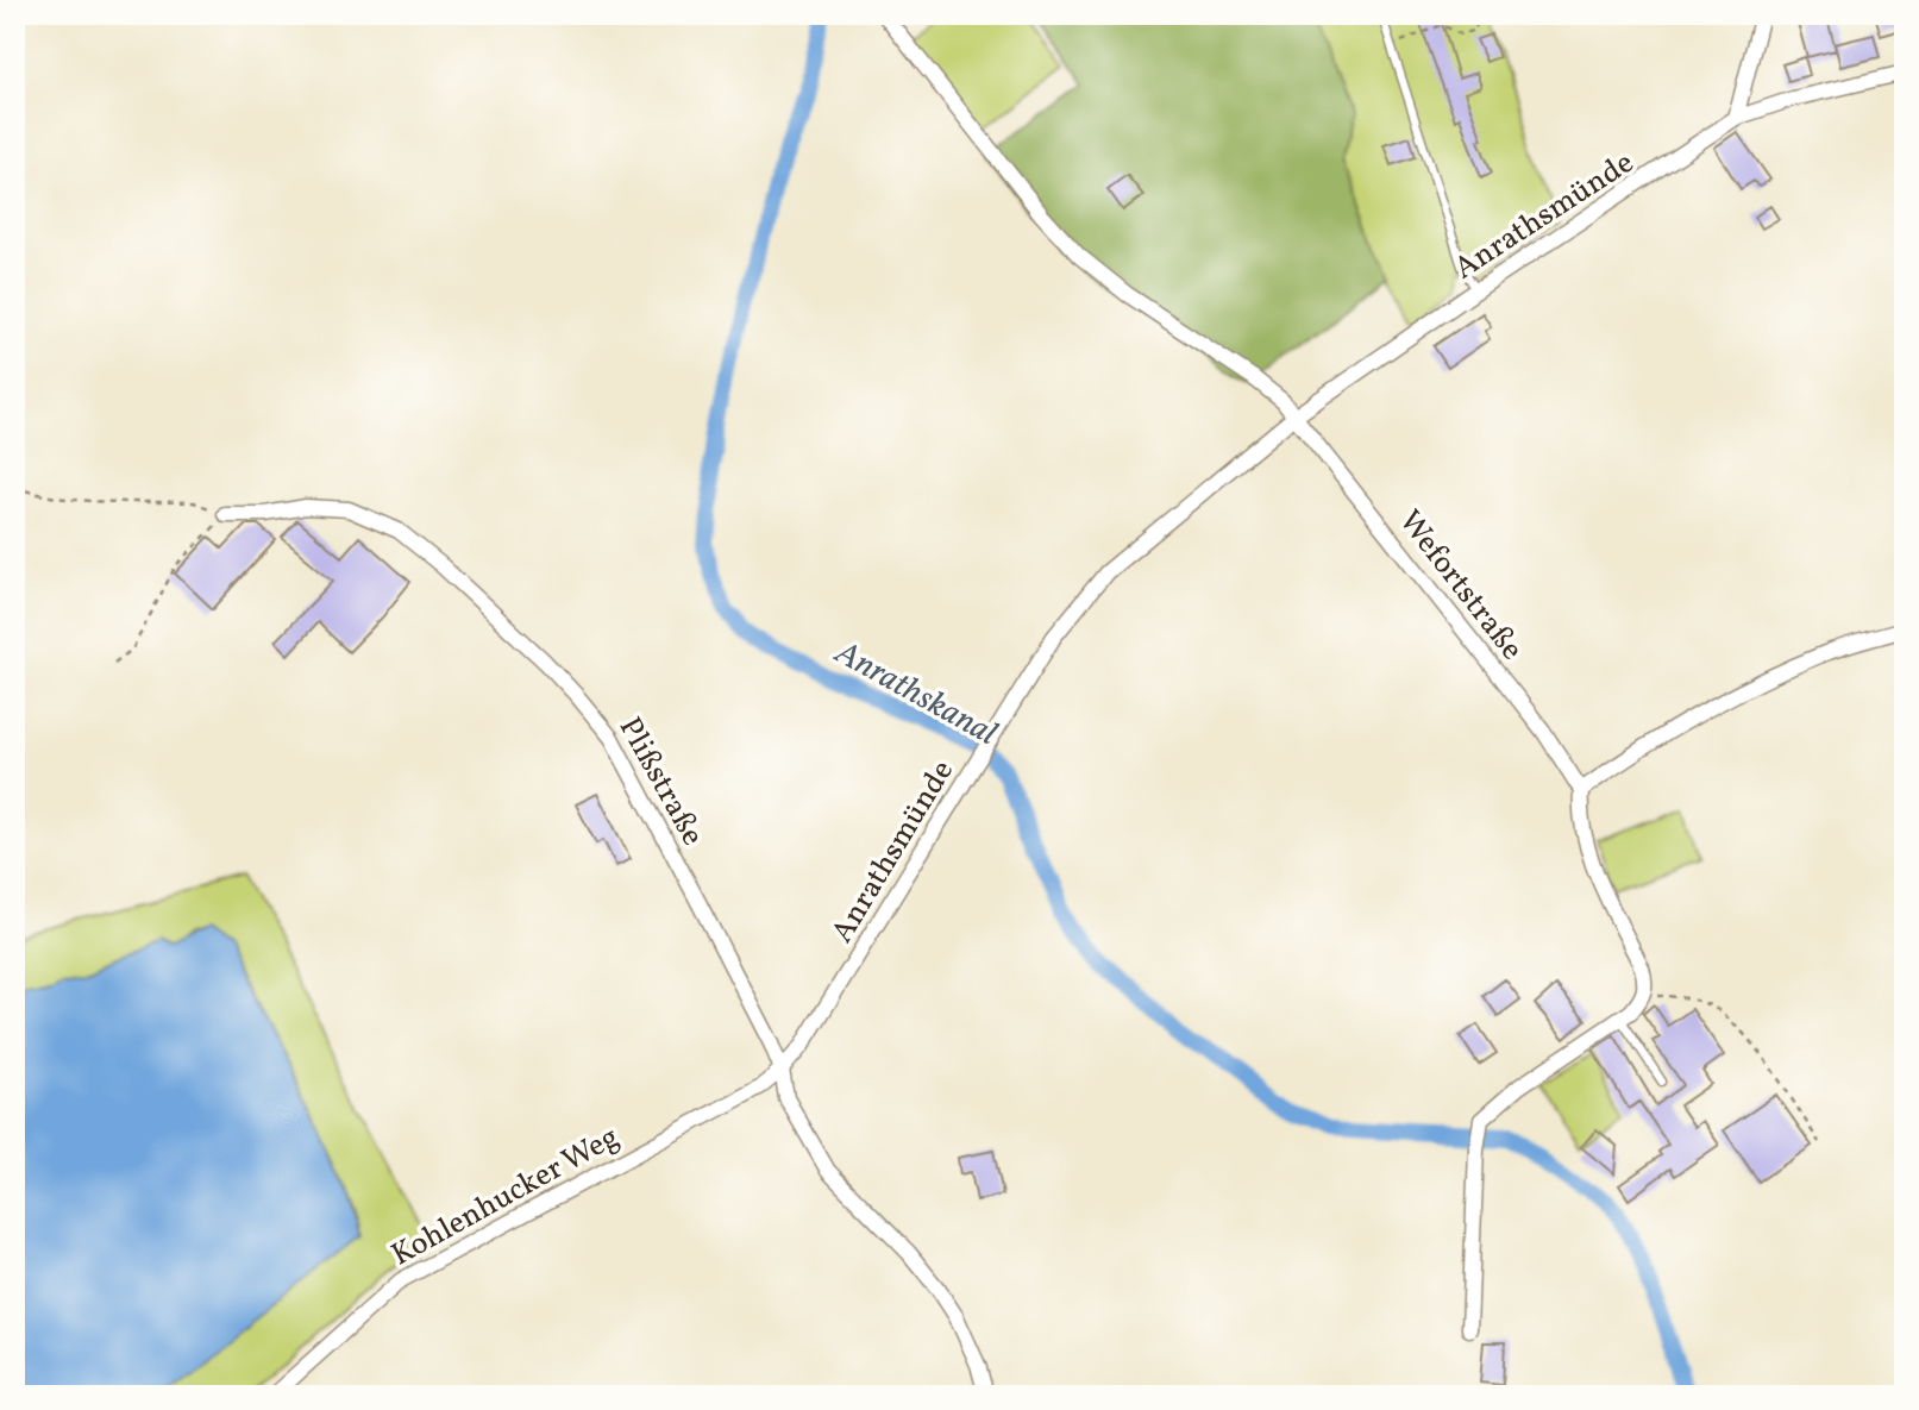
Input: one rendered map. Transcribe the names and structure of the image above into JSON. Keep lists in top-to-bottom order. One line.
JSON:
{"streets":{"street":["Anrathsmünde","Wefortstraße","Plißstraße","Kohlenhucker Weg"]},"crossings":[["Anrathsmünde","Wefortstraße"],["Anrathsmünde","Plißstraße"],["Anrathsmünde","Kohlenhucker Weg"],["Plißstraße","Kohlenhucker Weg"]],"water":["Anrathskanal"]}
